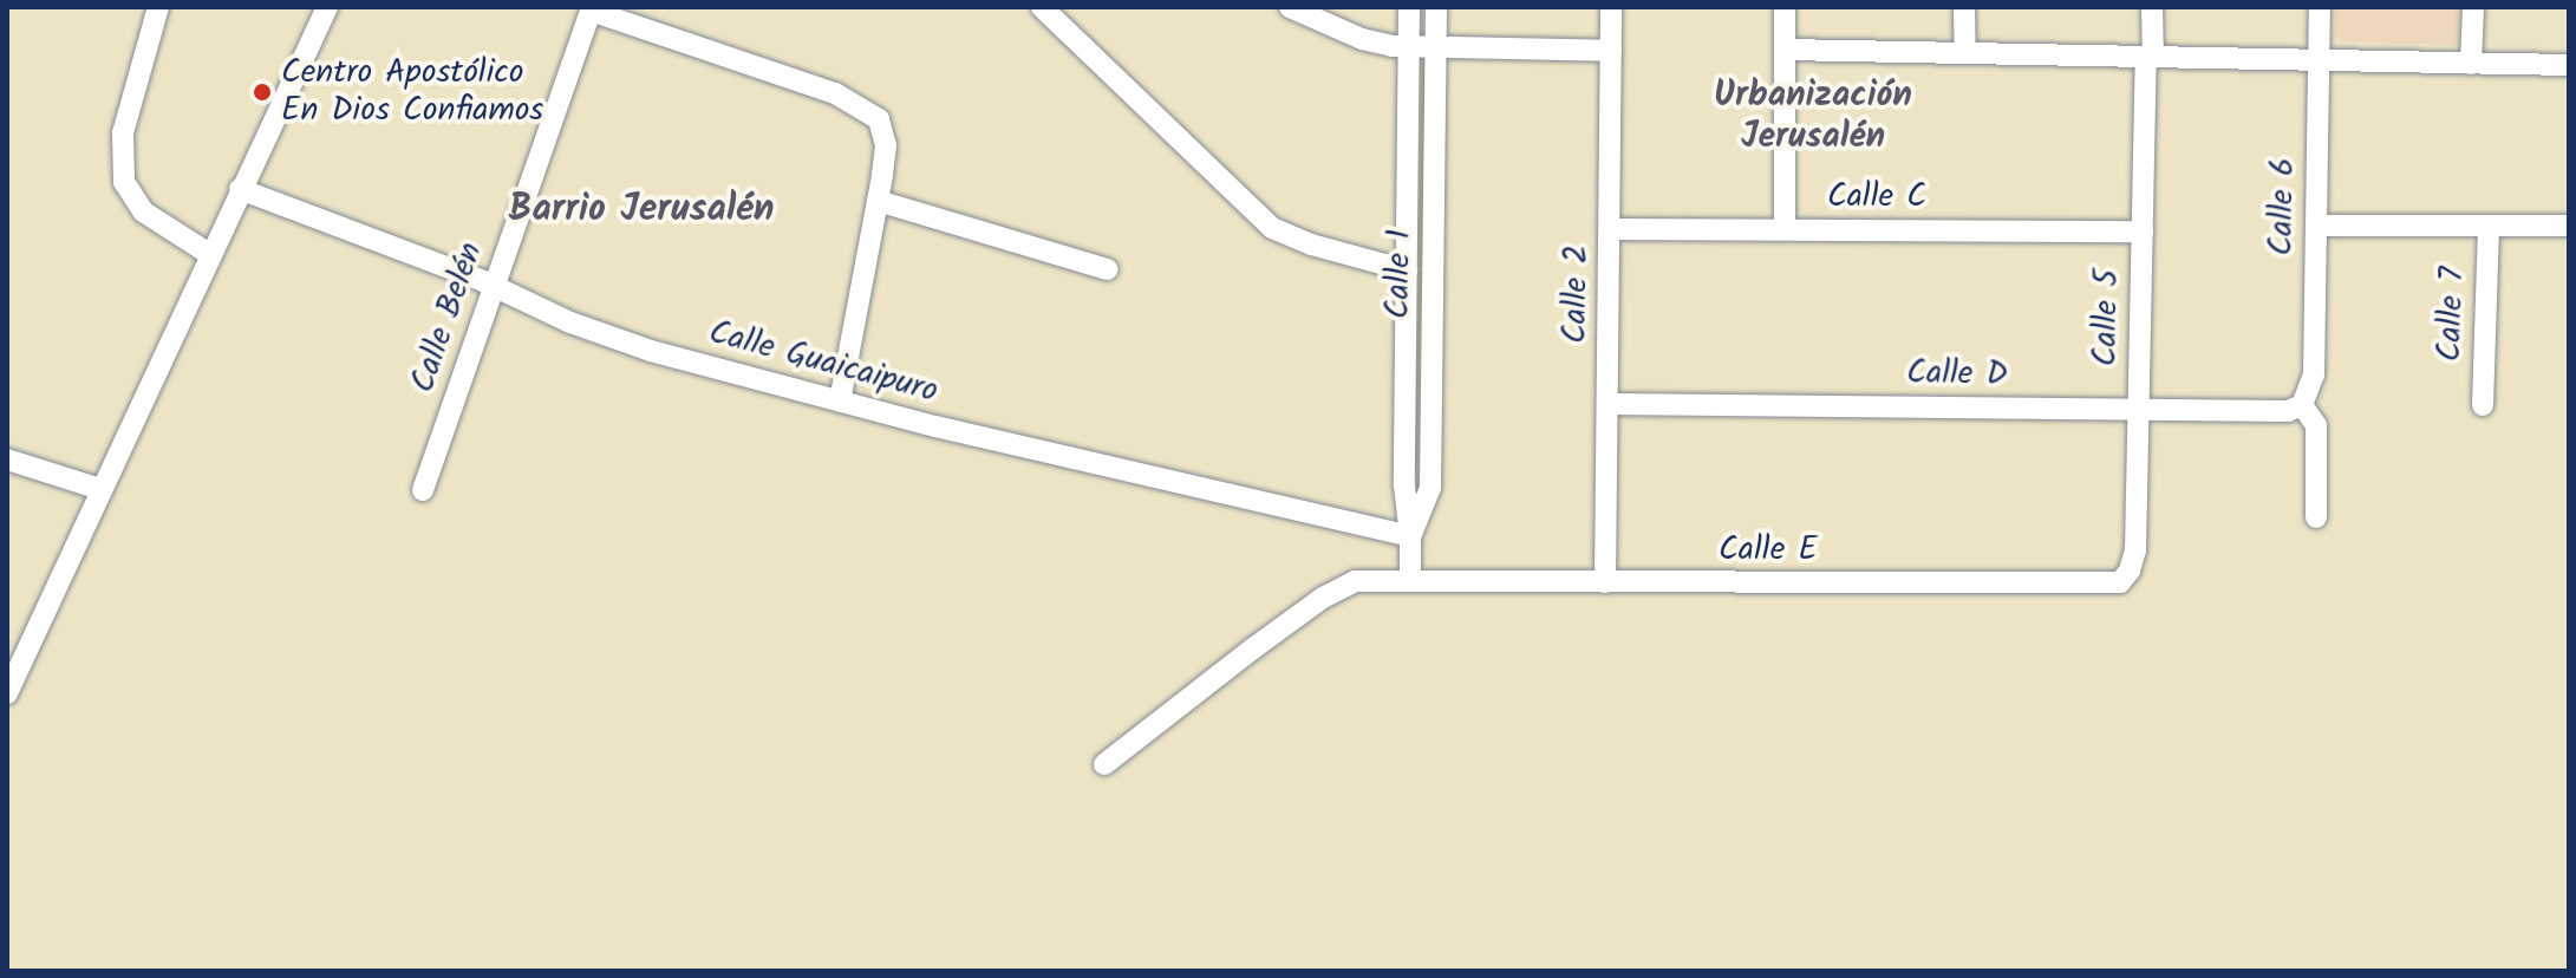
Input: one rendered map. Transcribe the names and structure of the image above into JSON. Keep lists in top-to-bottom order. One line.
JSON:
{"streets":{"street":["Calle C","Calle 6","Calle 1","Calle 2","Calle 7","Calle Belén","Calle 5","Calle Guaicaipuro","Calle D","Calle E"]},"crossings":[["Calle C","Calle 2"],["Calle C","Calle 5"],["Calle 6","Calle D"],["Calle 1","Calle Guaicaipuro"],["Calle 1","Calle E"],["Calle 2","Calle D"],["Calle 2","Calle E"],["Calle Belén","Calle Guaicaipuro"],["Calle 5","Calle D"],["Calle 5","Calle E"]],"districts":["Urbanización Jerusalén","Barrio Jerusalén"],"places":["Centro Apostólico En Dios Confiamos"]}
